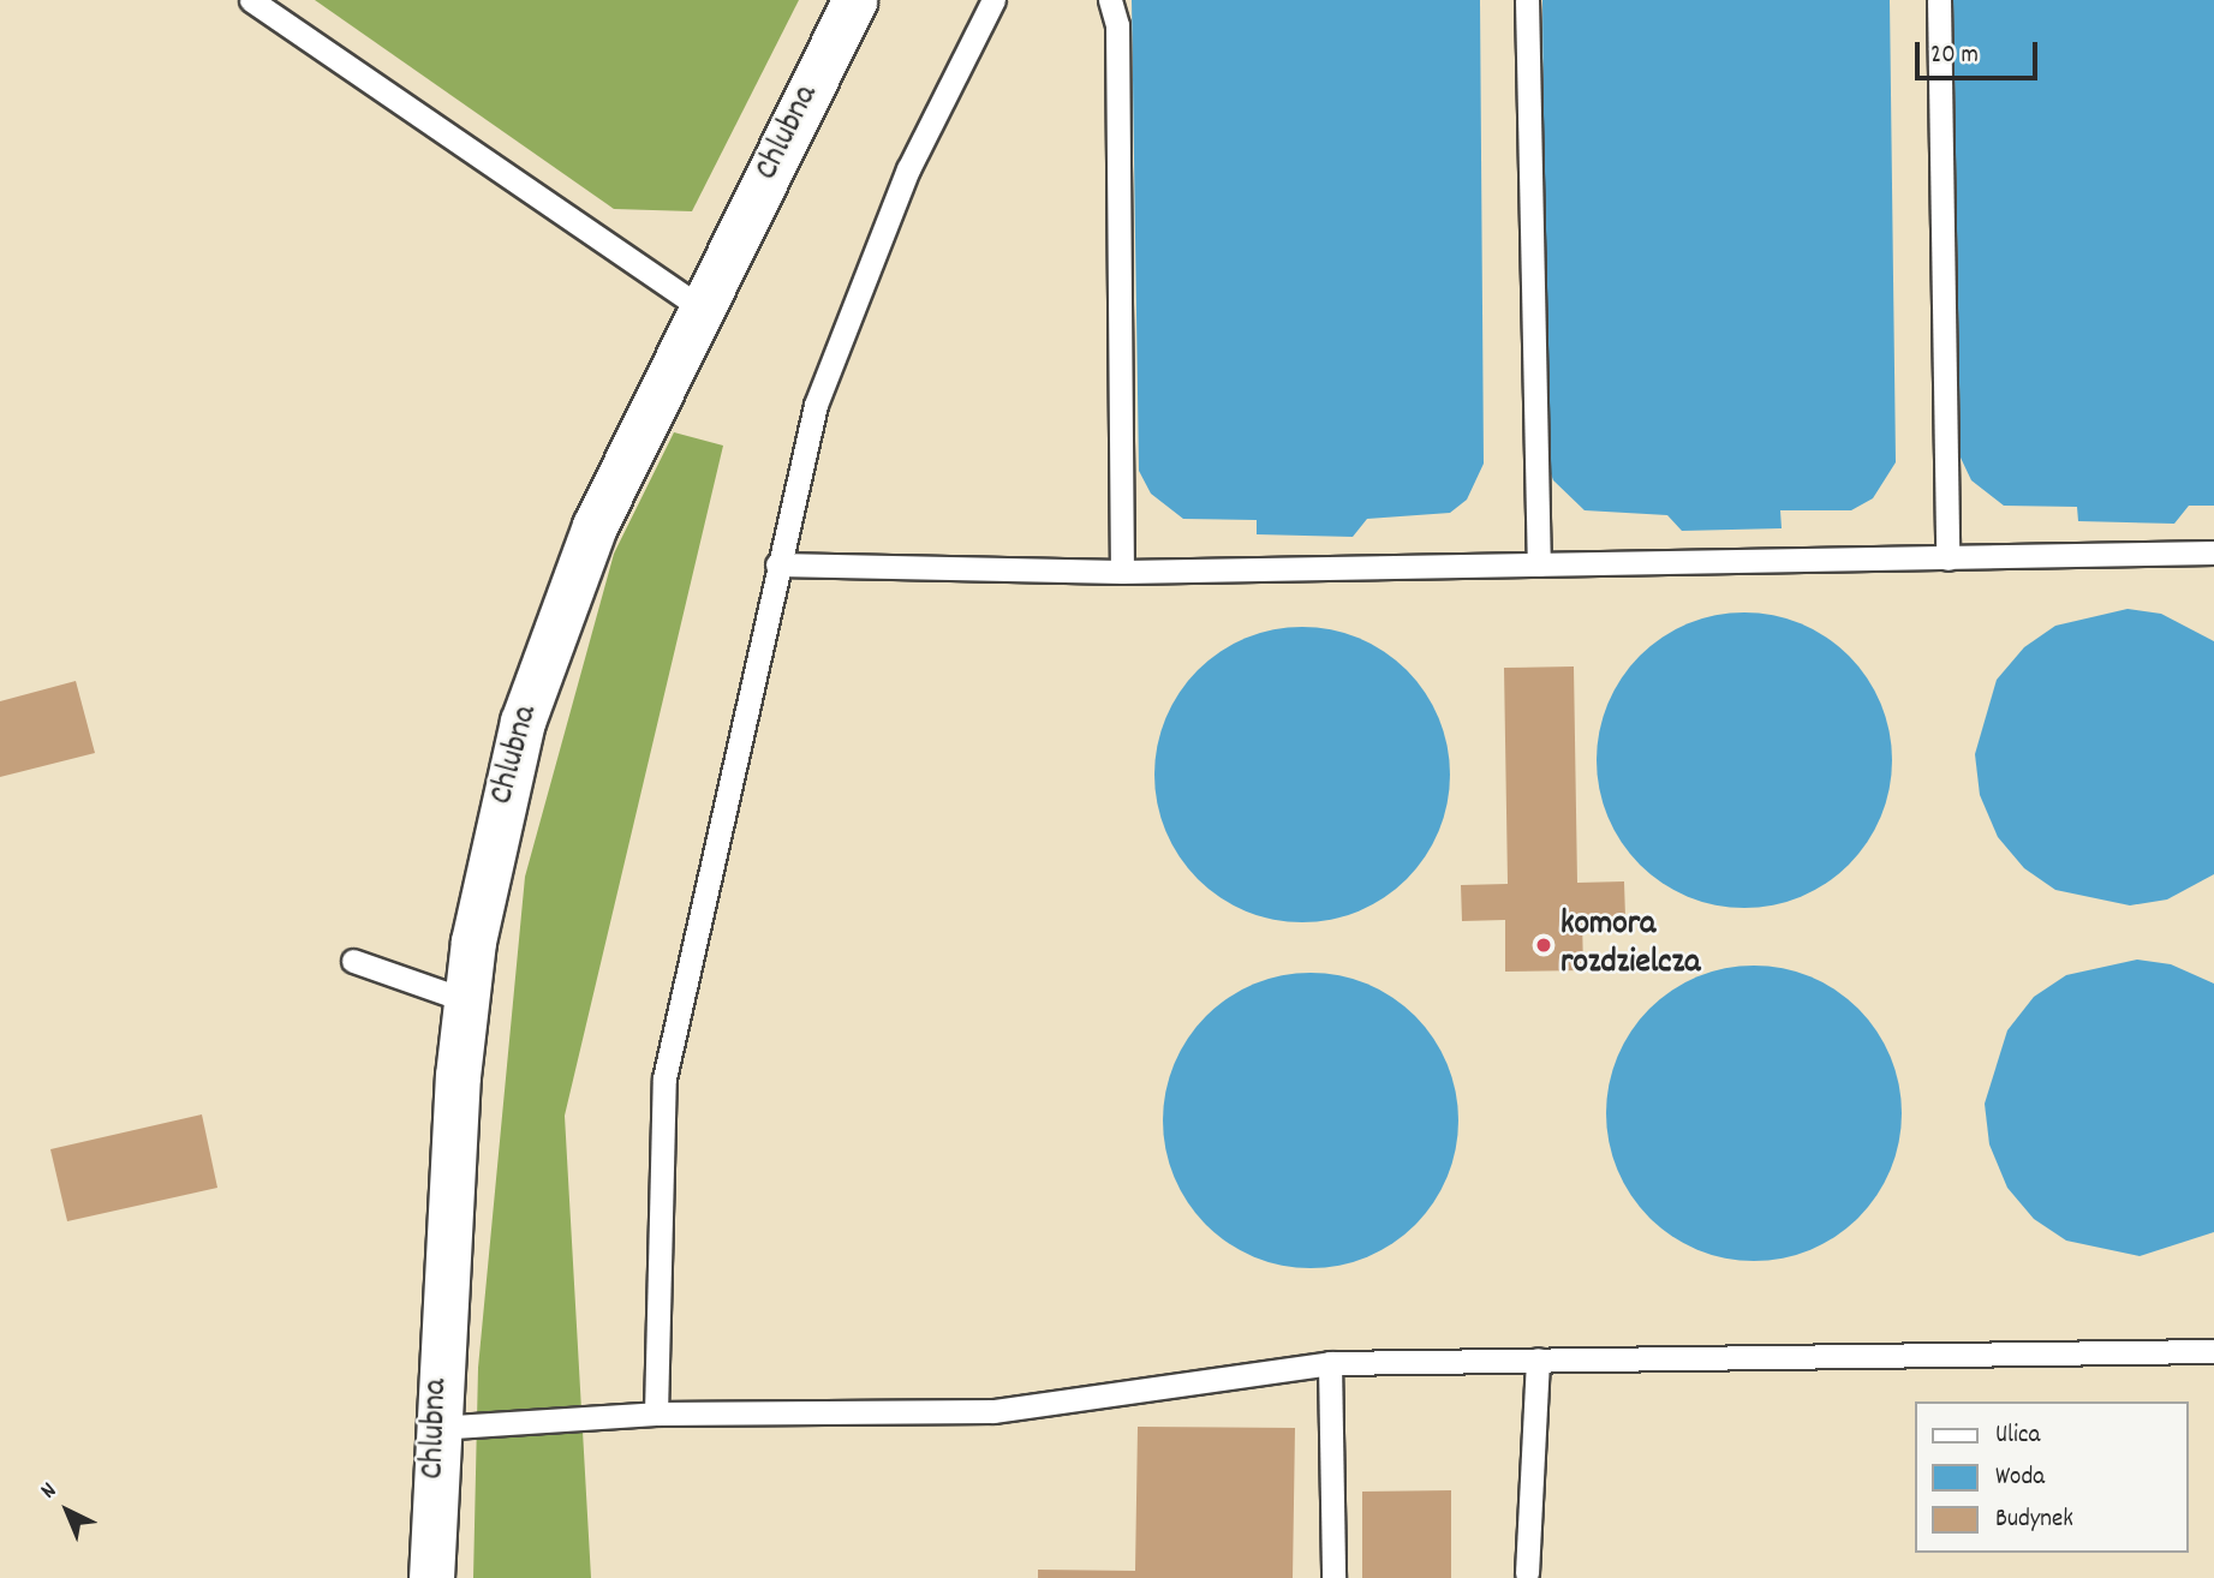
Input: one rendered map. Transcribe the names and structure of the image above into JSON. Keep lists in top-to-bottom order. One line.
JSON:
{"streets":{"street":["Chlubna"]},"places":["komora rozdzielcza"],"legend":["Ulica","Woda","Budynek"],"scale_bar":"20 m","north":"top left"}
